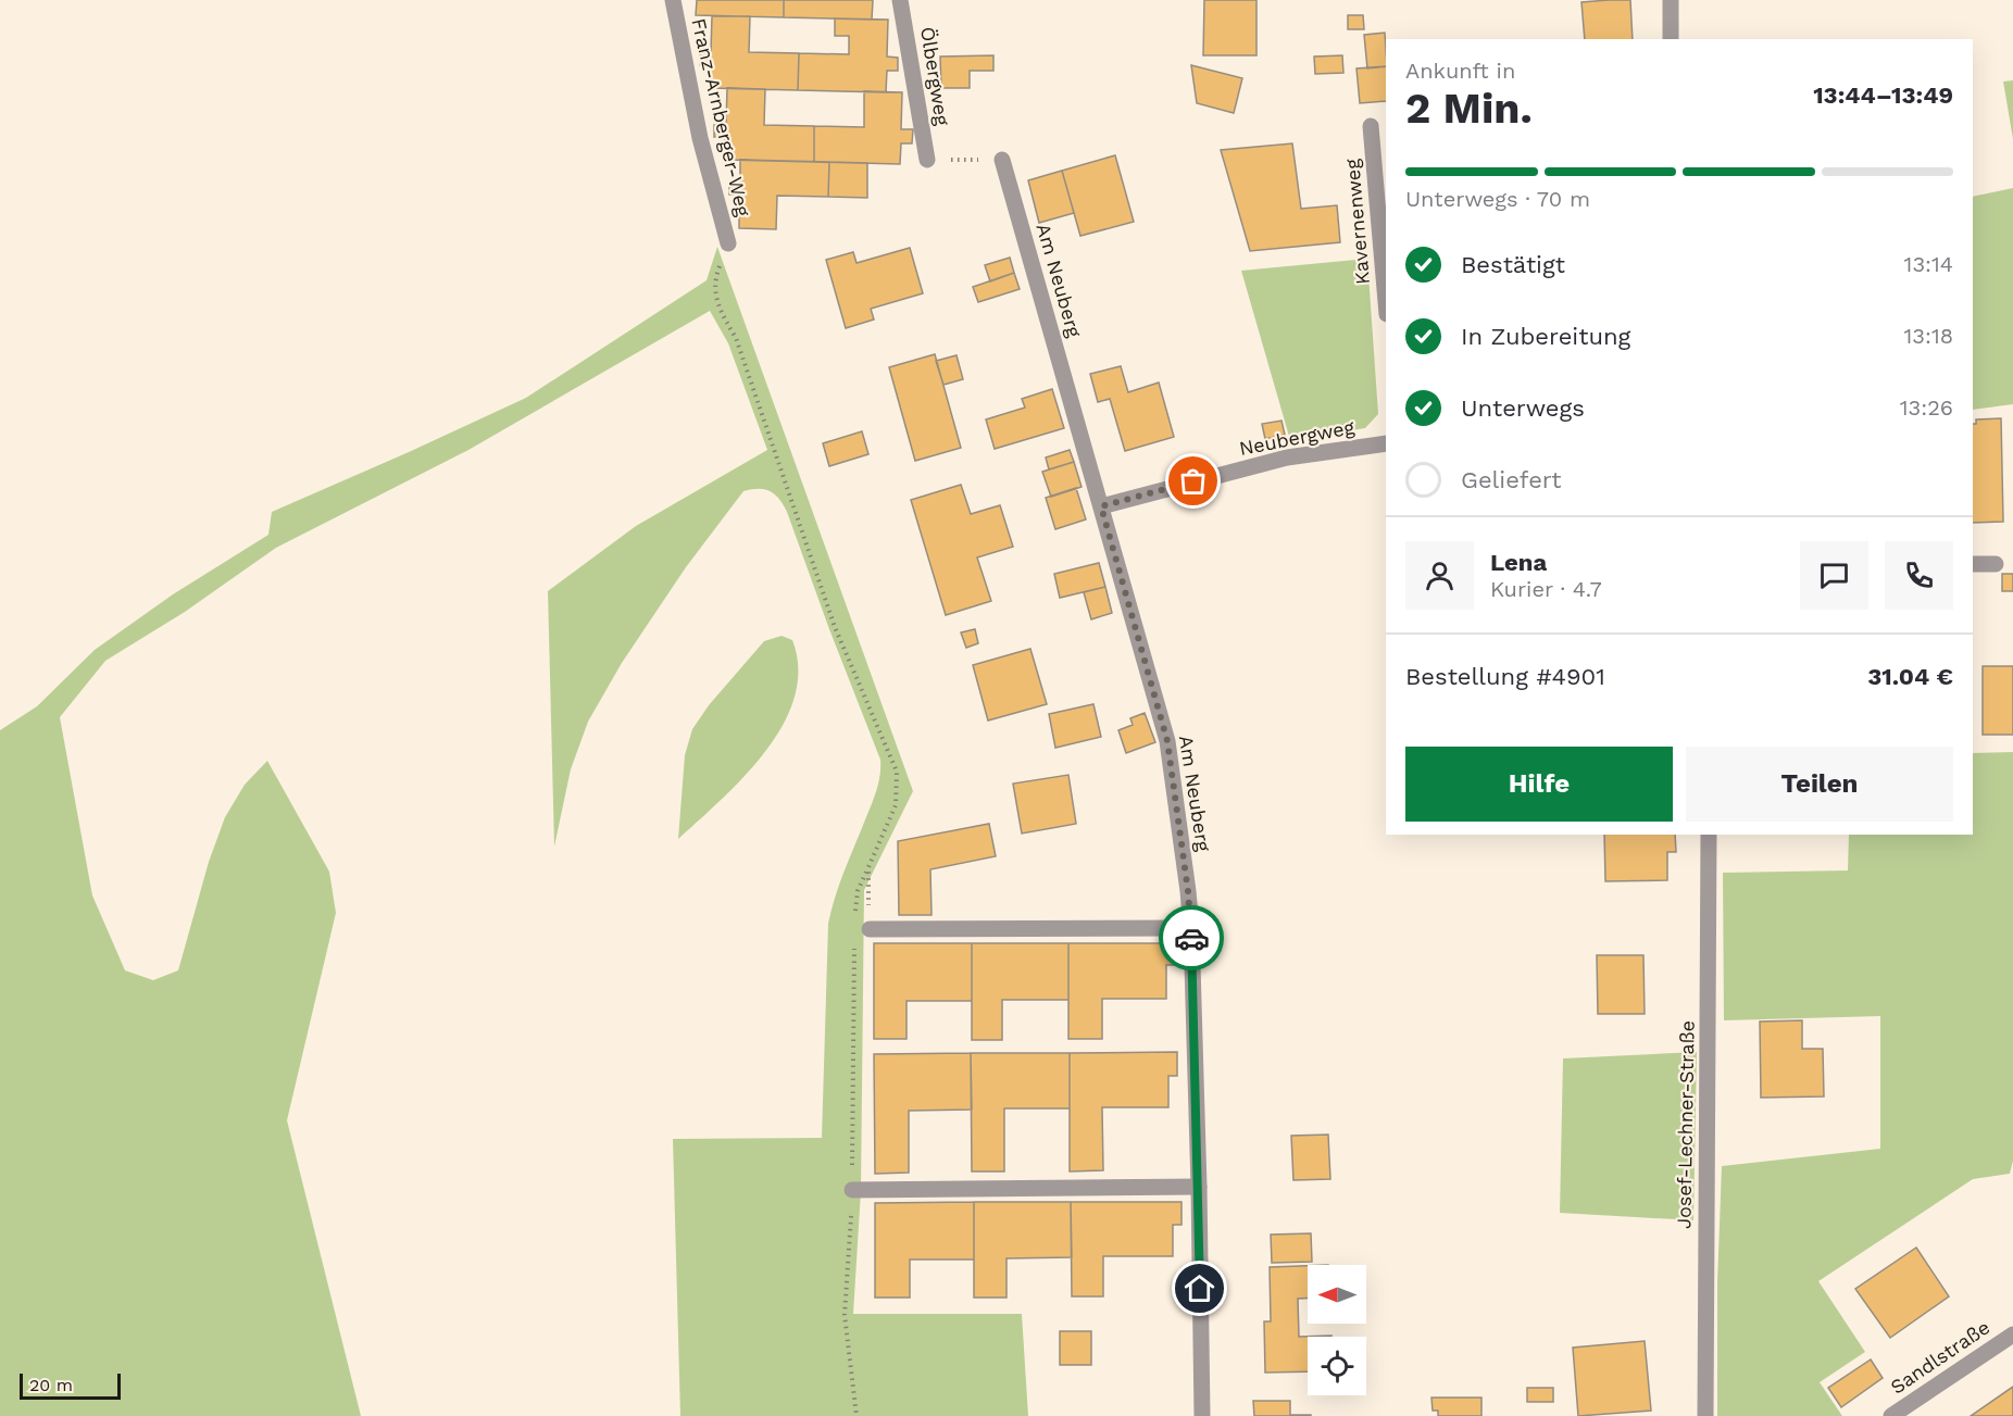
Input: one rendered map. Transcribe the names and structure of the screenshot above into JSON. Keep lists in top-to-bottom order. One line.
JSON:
{"streets":{"street":["Ölbergweg","Franz-Arnberger-Weg","Kavernenweg","Am Neuberg","Neubergweg","Josef-Lechner-Straße","Sandlstraße"]},"crossings":[["Am Neuberg","Neubergweg"]],"scale_bar":"20 m","north":"left","page":{"heading":["2 Min.","Ankunft in","13:44–13:49"],"panel":["Lena","Kurier · 4.7","Bestellung #4901","31.04 €"],"bar":"Unterwegs · 70 m","list":[["Bestätigt","13:14"],["In Zubereitung","13:18"],["Unterwegs","13:26"],"Geliefert"],"buttons":["Hilfe","Teilen"],"scale":"20 m"}}
